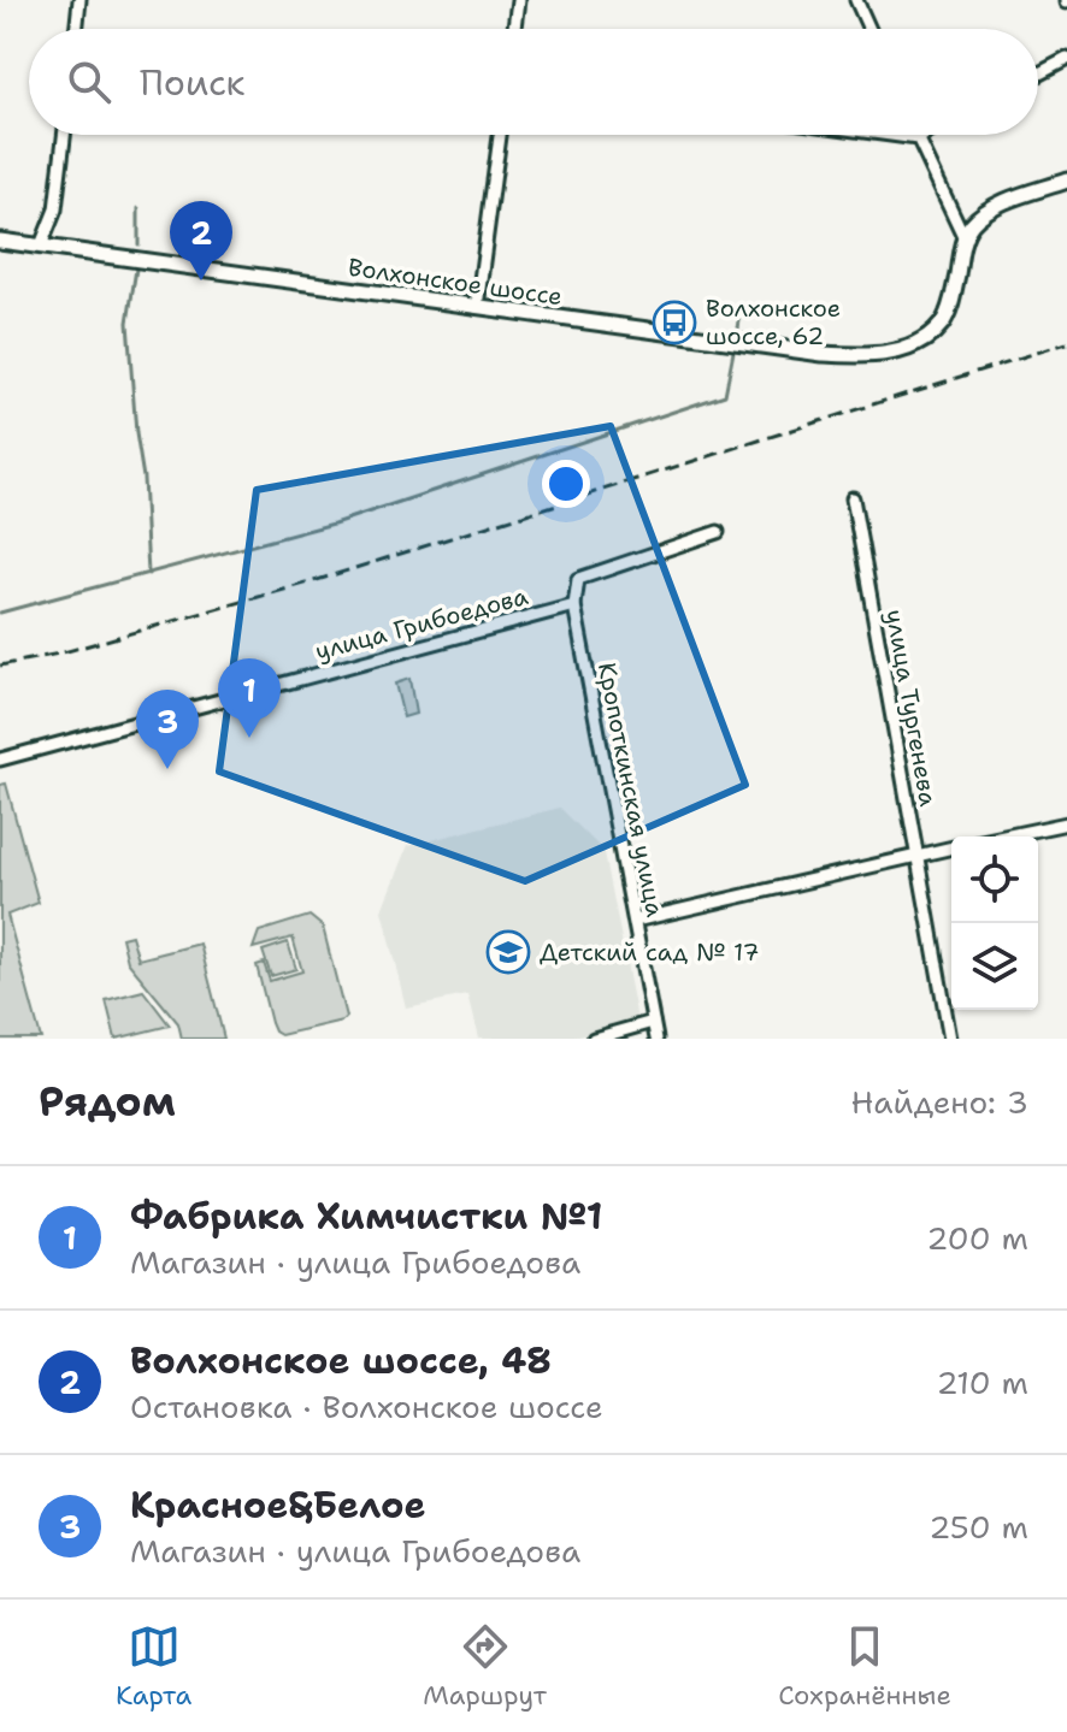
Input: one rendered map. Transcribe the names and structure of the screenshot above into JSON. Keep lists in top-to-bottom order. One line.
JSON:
{"streets":{"street":["Волхонское шоссе","улица Грибоедова","улица Тургенева","Кропоткинская улица"]},"crossings":[["улица Грибоедова","Кропоткинская улица"]],"places":{"bus stop":["Волхонское шоссе, 62"],"school or university":["Детский сад № 17"]},"page":{"search":"Поиск","pins":["2","1","3"],"heading":["Рядом","Найдено: 3"],"list":[{"mark":"1","name":"Фабрика Химчистки №1","note":"Магазин · улица Грибоедова","value":"200 m"},{"mark":"2","name":"Волхонское шоссе, 48","note":"Остановка · Волхонское шоссе","value":"210 m"},{"mark":"3","name":"Красное&Белое","note":"Магазин · улица Грибоедова","value":"250 m"}],"nav":["Карта","Маршрут","Сохранённые"]}}
